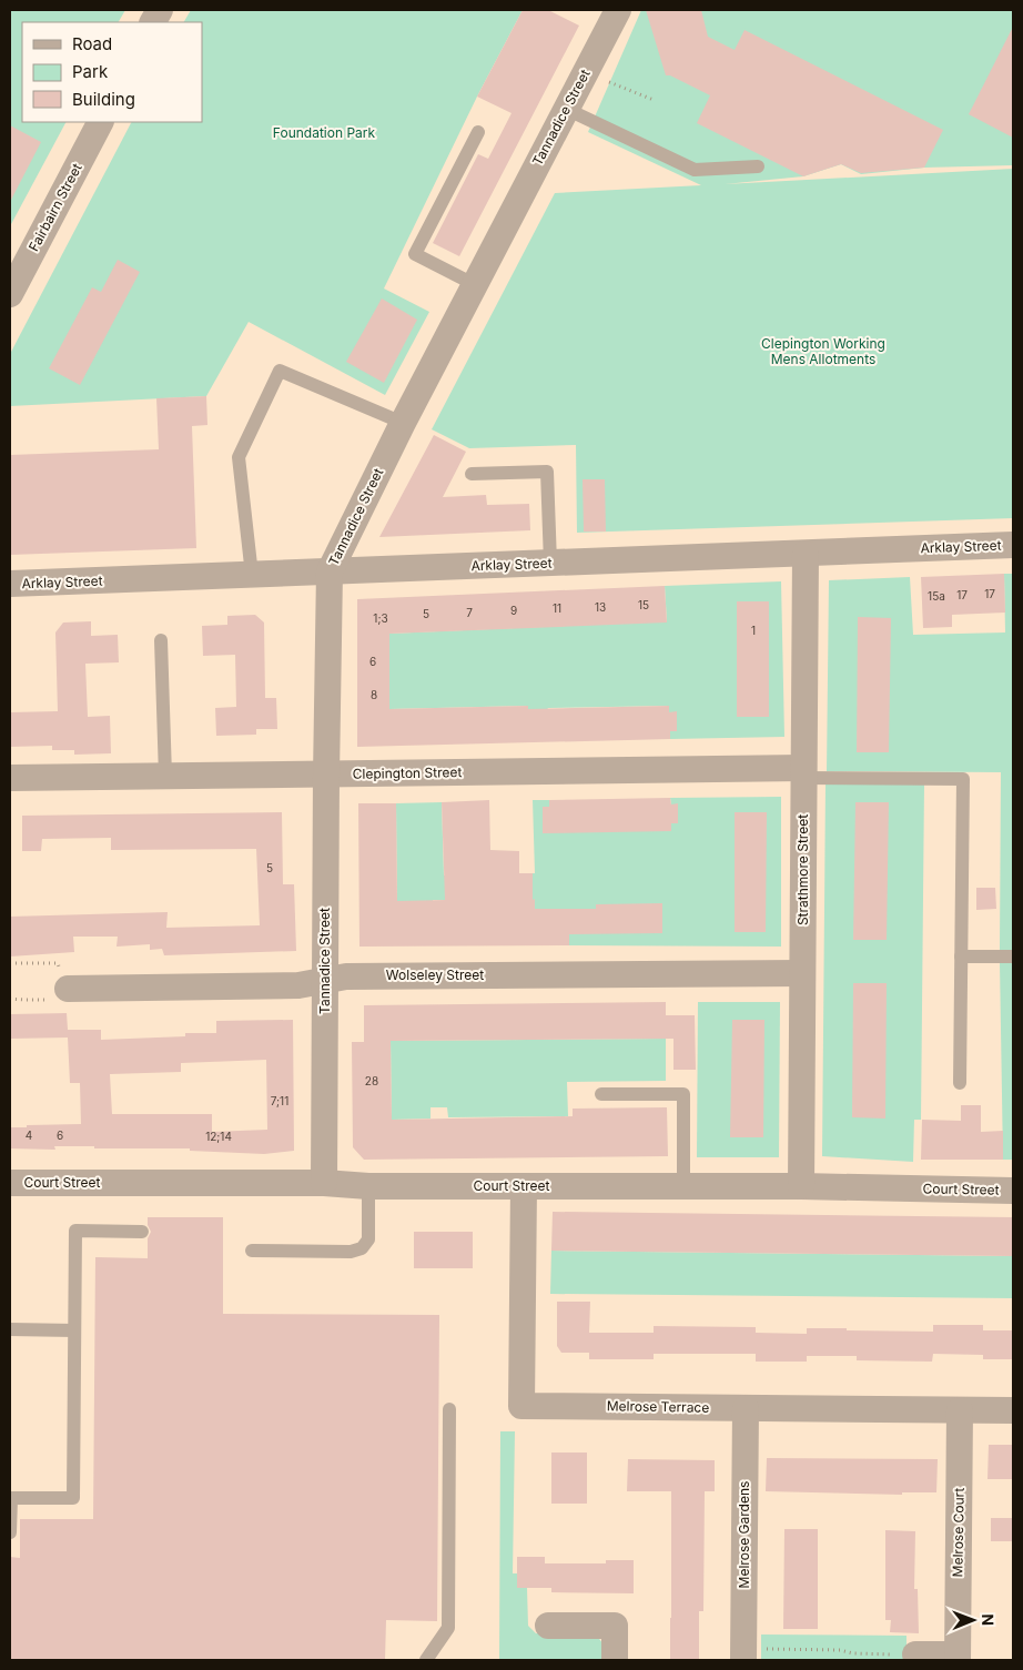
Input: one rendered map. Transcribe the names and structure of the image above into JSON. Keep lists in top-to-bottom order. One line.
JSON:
{"streets":{"street":["Tannadice Street","Fairbairn Street","Arklay Street","Clepington Street","Strathmore Street","Wolseley Street","Court Street","Melrose Terrace","Melrose Court","Melrose Gardens"]},"crossings":[["Tannadice Street","Arklay Street"],["Tannadice Street","Clepington Street"],["Tannadice Street","Wolseley Street"],["Tannadice Street","Court Street"],["Arklay Street","Strathmore Street"],["Clepington Street","Strathmore Street"],["Strathmore Street","Wolseley Street"],["Strathmore Street","Court Street"],["Court Street","Melrose Terrace"],["Melrose Terrace","Melrose Court"],["Melrose Terrace","Melrose Gardens"]],"parks":["Foundation Park","Clepington Working Mens Allotments"],"house_numbers":["17","17","15a","15","13","11","9","7","5","1;3","1","6","8","5","28","7;11","4","6","12;14"],"legend":["Road","Park","Building"],"north":"right"}
